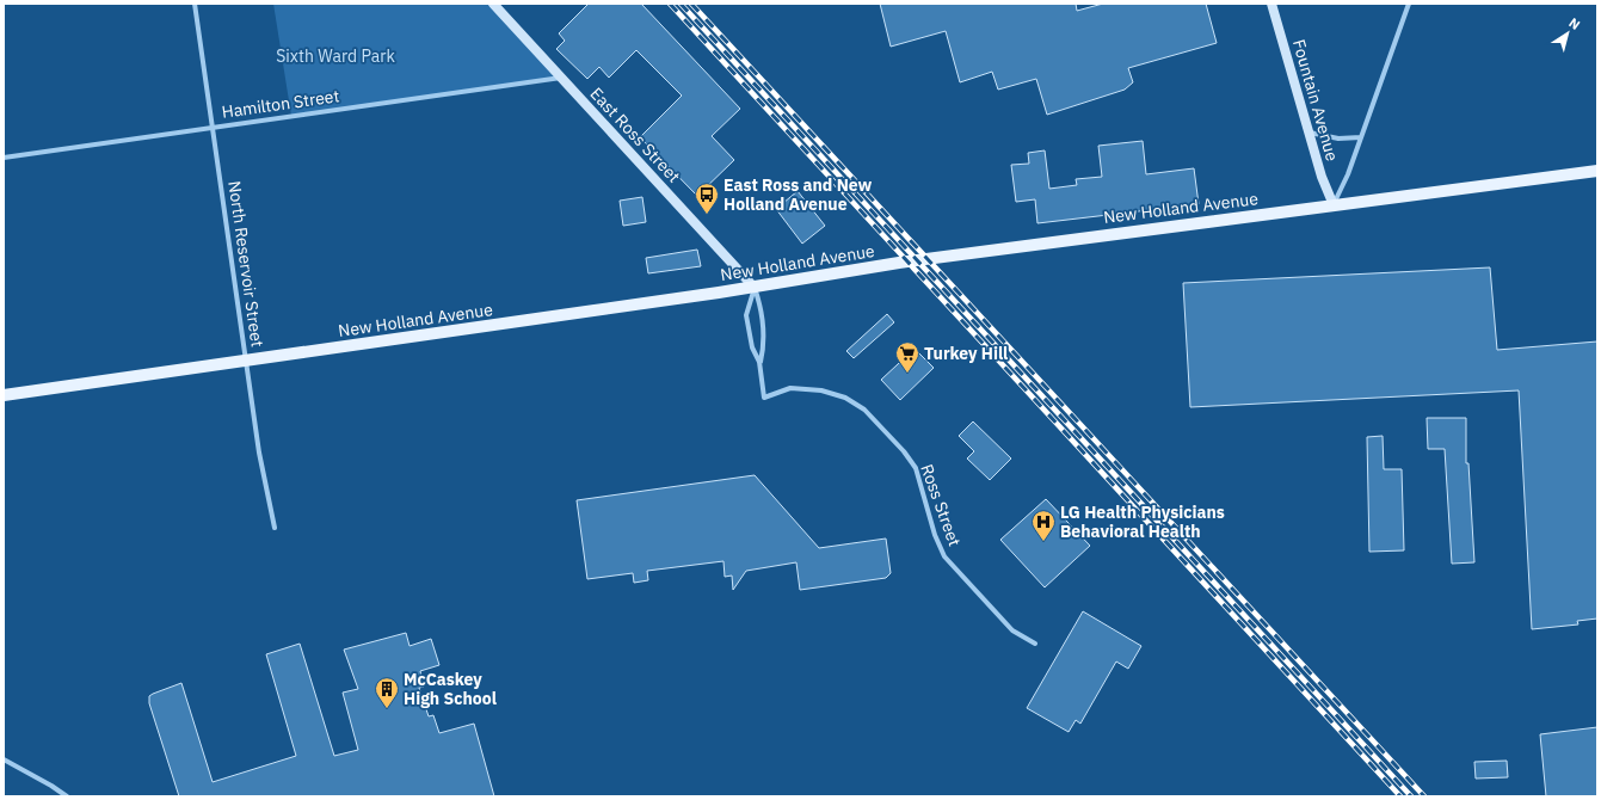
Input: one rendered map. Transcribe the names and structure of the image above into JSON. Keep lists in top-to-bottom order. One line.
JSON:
{"streets":{"main road":["New Holland Avenue"],"street":["Fountain Avenue","Hamilton Street","East Ross Street","North Reservoir Street","Ross Street"]},"crossings":[["Fountain Avenue","New Holland Avenue"],["Hamilton Street","East Ross Street"],["Hamilton Street","North Reservoir Street"],["East Ross Street","New Holland Avenue"],["East Ross Street","Ross Street"],["New Holland Avenue","North Reservoir Street"],["New Holland Avenue","Ross Street"]],"parks":["Sixth Ward Park"],"places":{"bus stop":["East Ross and New Holland Avenue"],"supermarket":["Turkey Hill"],"hospital":["LG Health Physicians Behavioral Health"],"building":["McCaskey High School"]},"north":"top right"}
